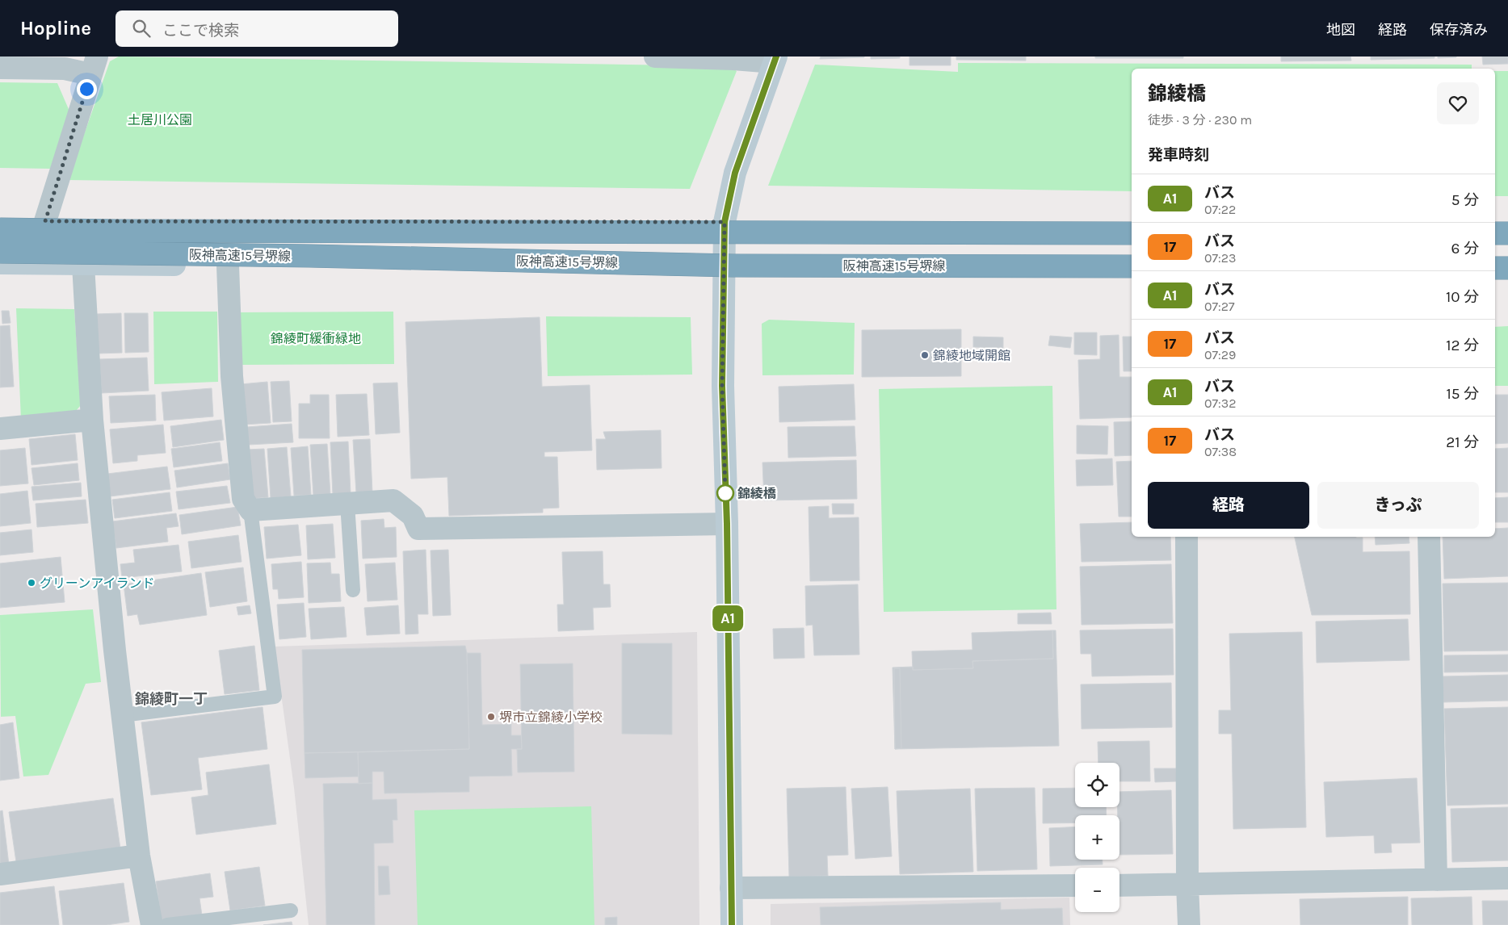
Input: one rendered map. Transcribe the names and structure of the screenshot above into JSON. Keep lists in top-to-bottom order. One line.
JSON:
{"streets":{"highway":["阪神高速15号堺線"]},"districts":["錦綾町一丁"],"parks":["土居川公園","錦綾町緩衝緑地"],"places":["錦綾地域開館","錦綾橋","グリーンアイランド","堺市立錦綾小学校"],"lines":["bus line A1"],"page":{"header":"Hopline","search":"ここで検索","nav":["地図","経路","保存済み"],"on_map":"A1","heading":[["錦綾橋","徒歩 · 3 分 · 230 m"],"発車時刻"],"list":[{"mark":"A1","name":"バス","note":"07:22","value":"5 分"},{"mark":"17","name":"バス","note":"07:23","value":"6 分"},{"mark":"A1","name":"バス","note":"07:27","value":"10 分"},{"mark":"17","name":"バス","note":"07:29","value":"12 分"},{"mark":"A1","name":"バス","note":"07:32","value":"15 分"},{"mark":"17","name":"バス","note":"07:38","value":"21 分"}],"buttons":["経路","きっぷ"],"map_buttons":["+","−"]}}
